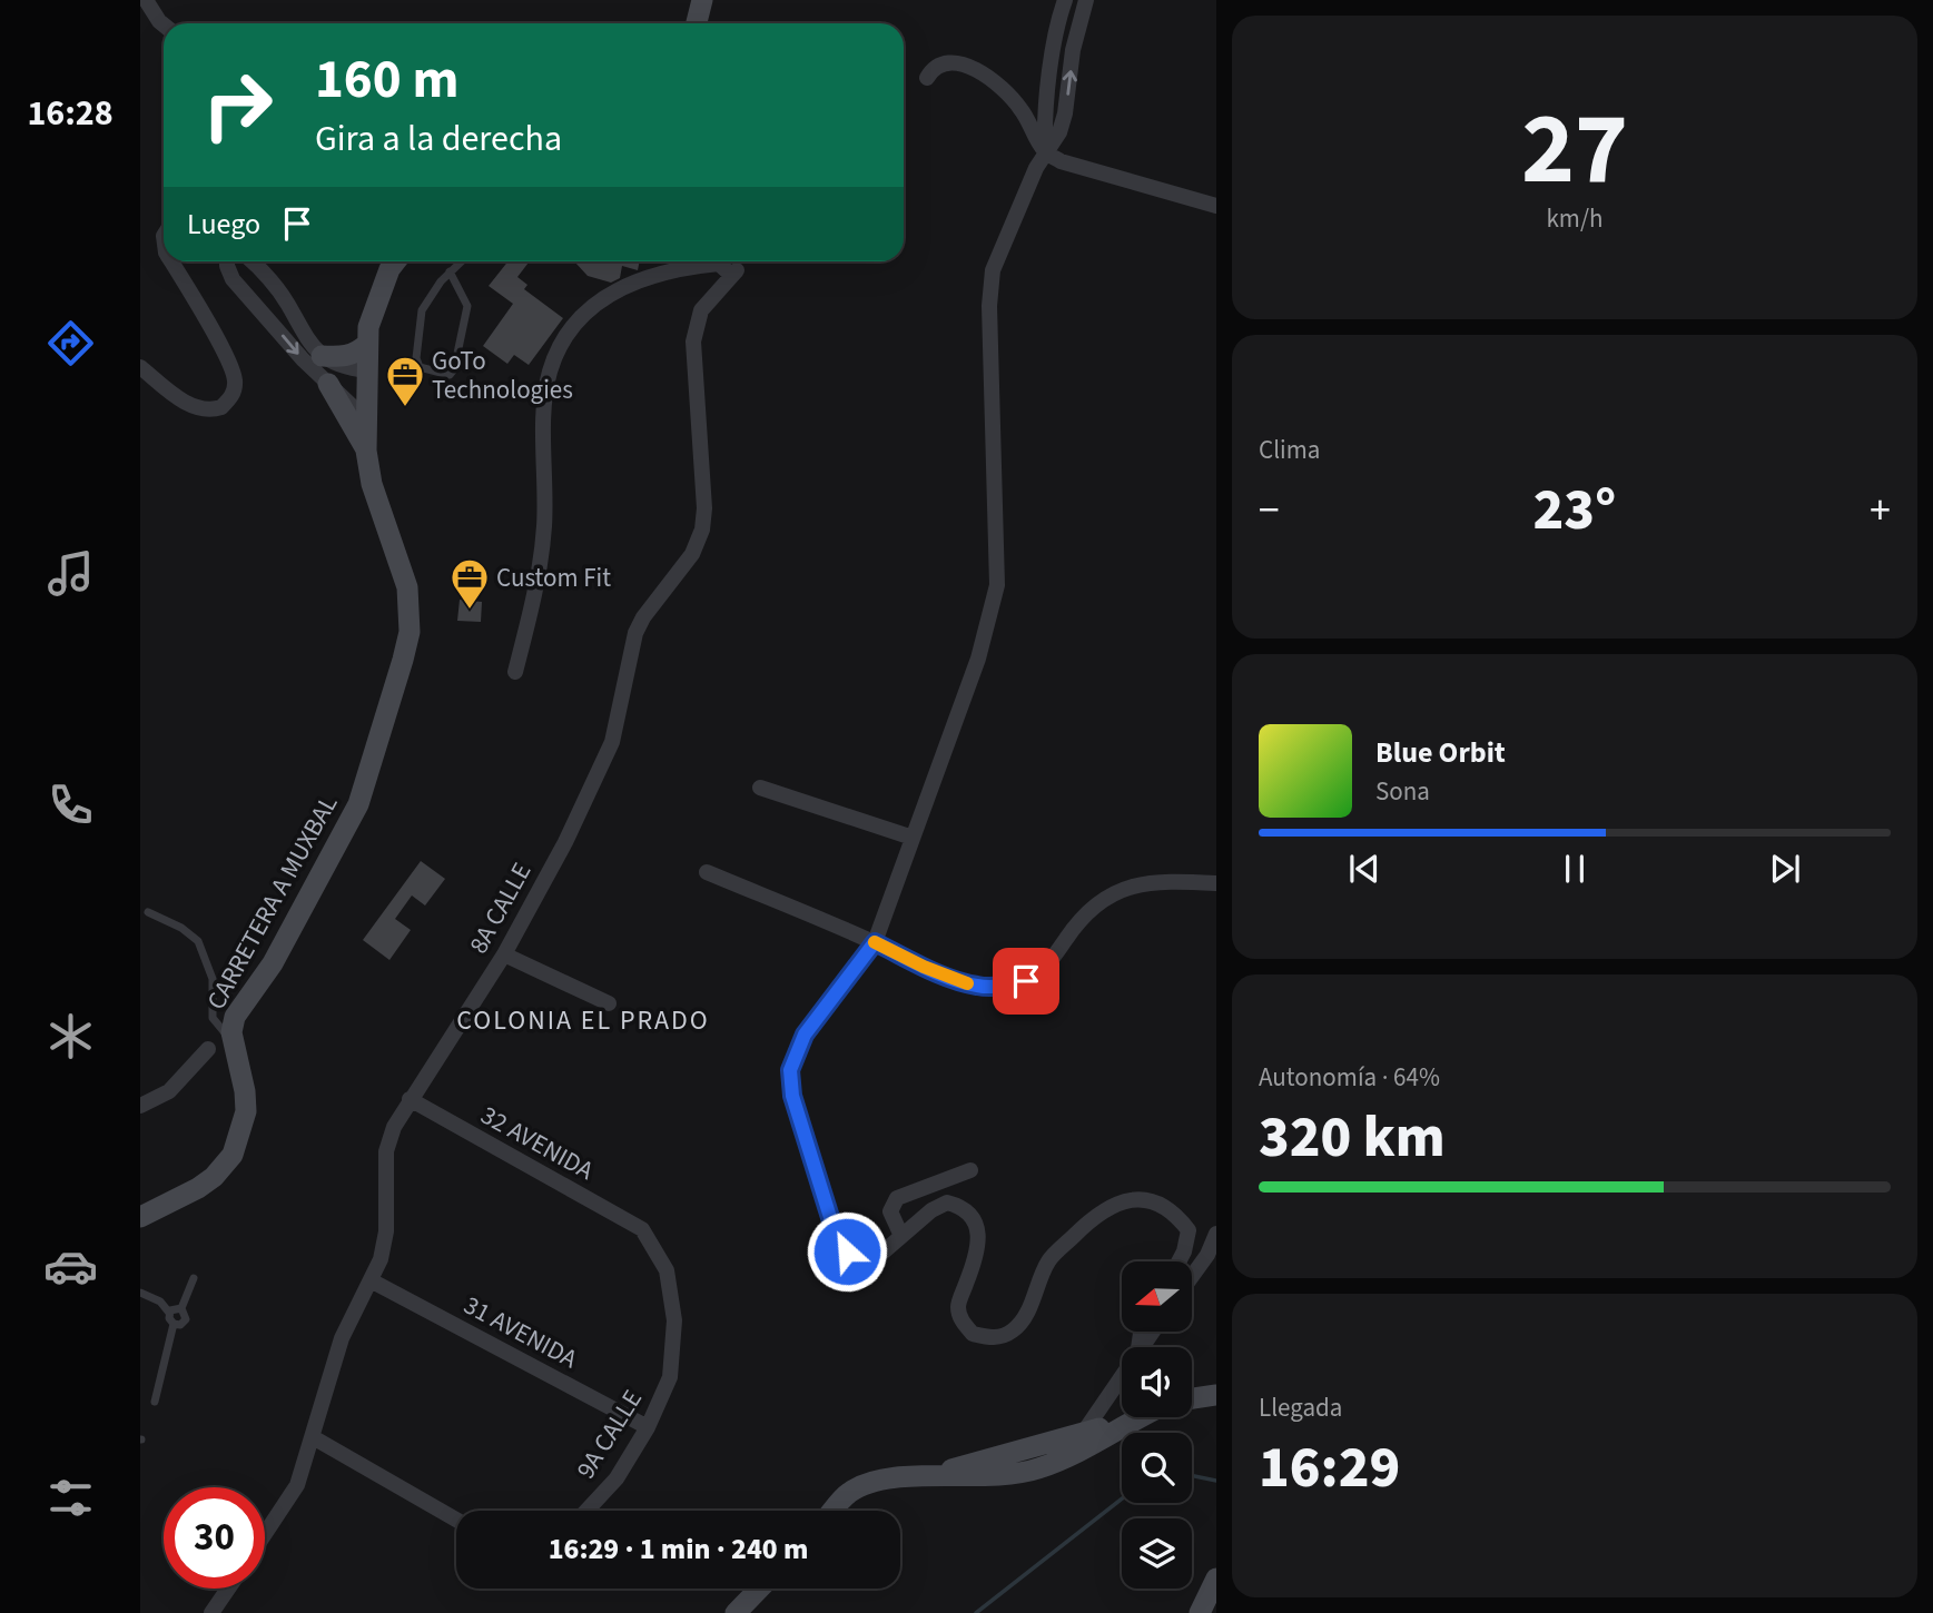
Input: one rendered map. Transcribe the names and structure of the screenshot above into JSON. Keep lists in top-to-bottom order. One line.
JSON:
{"streets":{"main road":["CARRETERA A MUXBAL"],"street":["8A CALLE","32 AVENIDA","31 AVENIDA","9A CALLE"]},"crossings":[["8A CALLE","32 AVENIDA"],["8A CALLE","31 AVENIDA"],["32 AVENIDA","9A CALLE"],["31 AVENIDA","9A CALLE"]],"districts":["COLONIA EL PRADO"],"places":{"office":["GoTo Technologies","Custom Fit"]},"north":"left","page":{"tabs":"16:28","tile":[["27","km/h"],"Clima",["Autonomía · 64%","320 km"],["Llegada","16:29"]],"turn":["160 m","Gira a la derecha"],"then":"Luego","heat":["−","23°","+"],"song":["Blue Orbit","Sona"],"limit":"30","trip":"16:29 · 1 min · 240 m"}}
